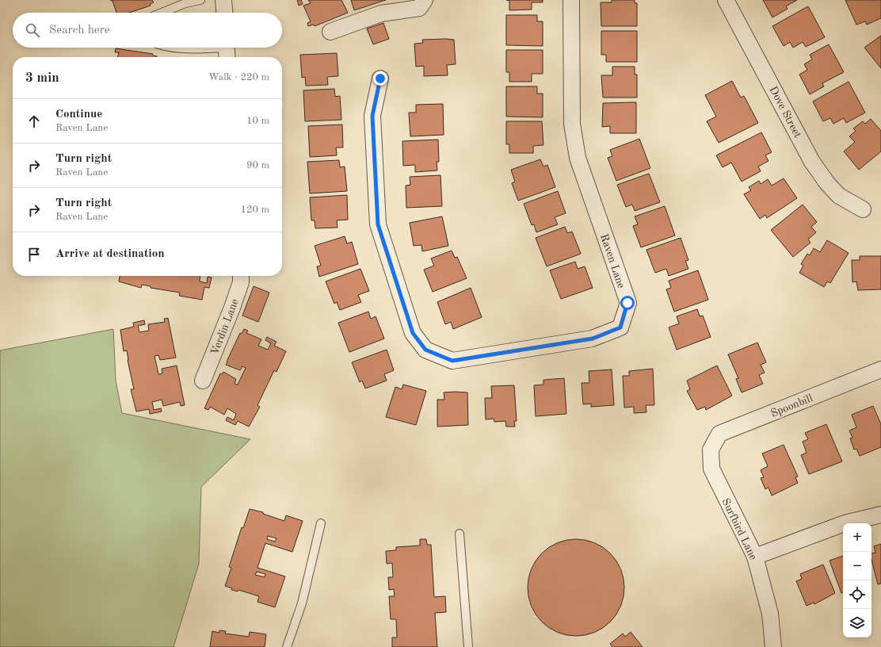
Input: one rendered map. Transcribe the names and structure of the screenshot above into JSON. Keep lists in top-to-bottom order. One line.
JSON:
{"streets":{"street":["Dove Street","Raven Lane","Verdin Lane","Spoonbill","Surfbird Lane"]},"crossings":[["Spoonbill","Surfbird Lane"]],"page":{"search":"Search here","heading":["3 min","Walk · 220 m"],"list":[["Continue","Raven Lane","10 m"],["Turn right","Raven Lane","90 m"],["Turn right","Raven Lane","120 m"],"Arrive at destination"],"map_buttons":["+","−"]}}
